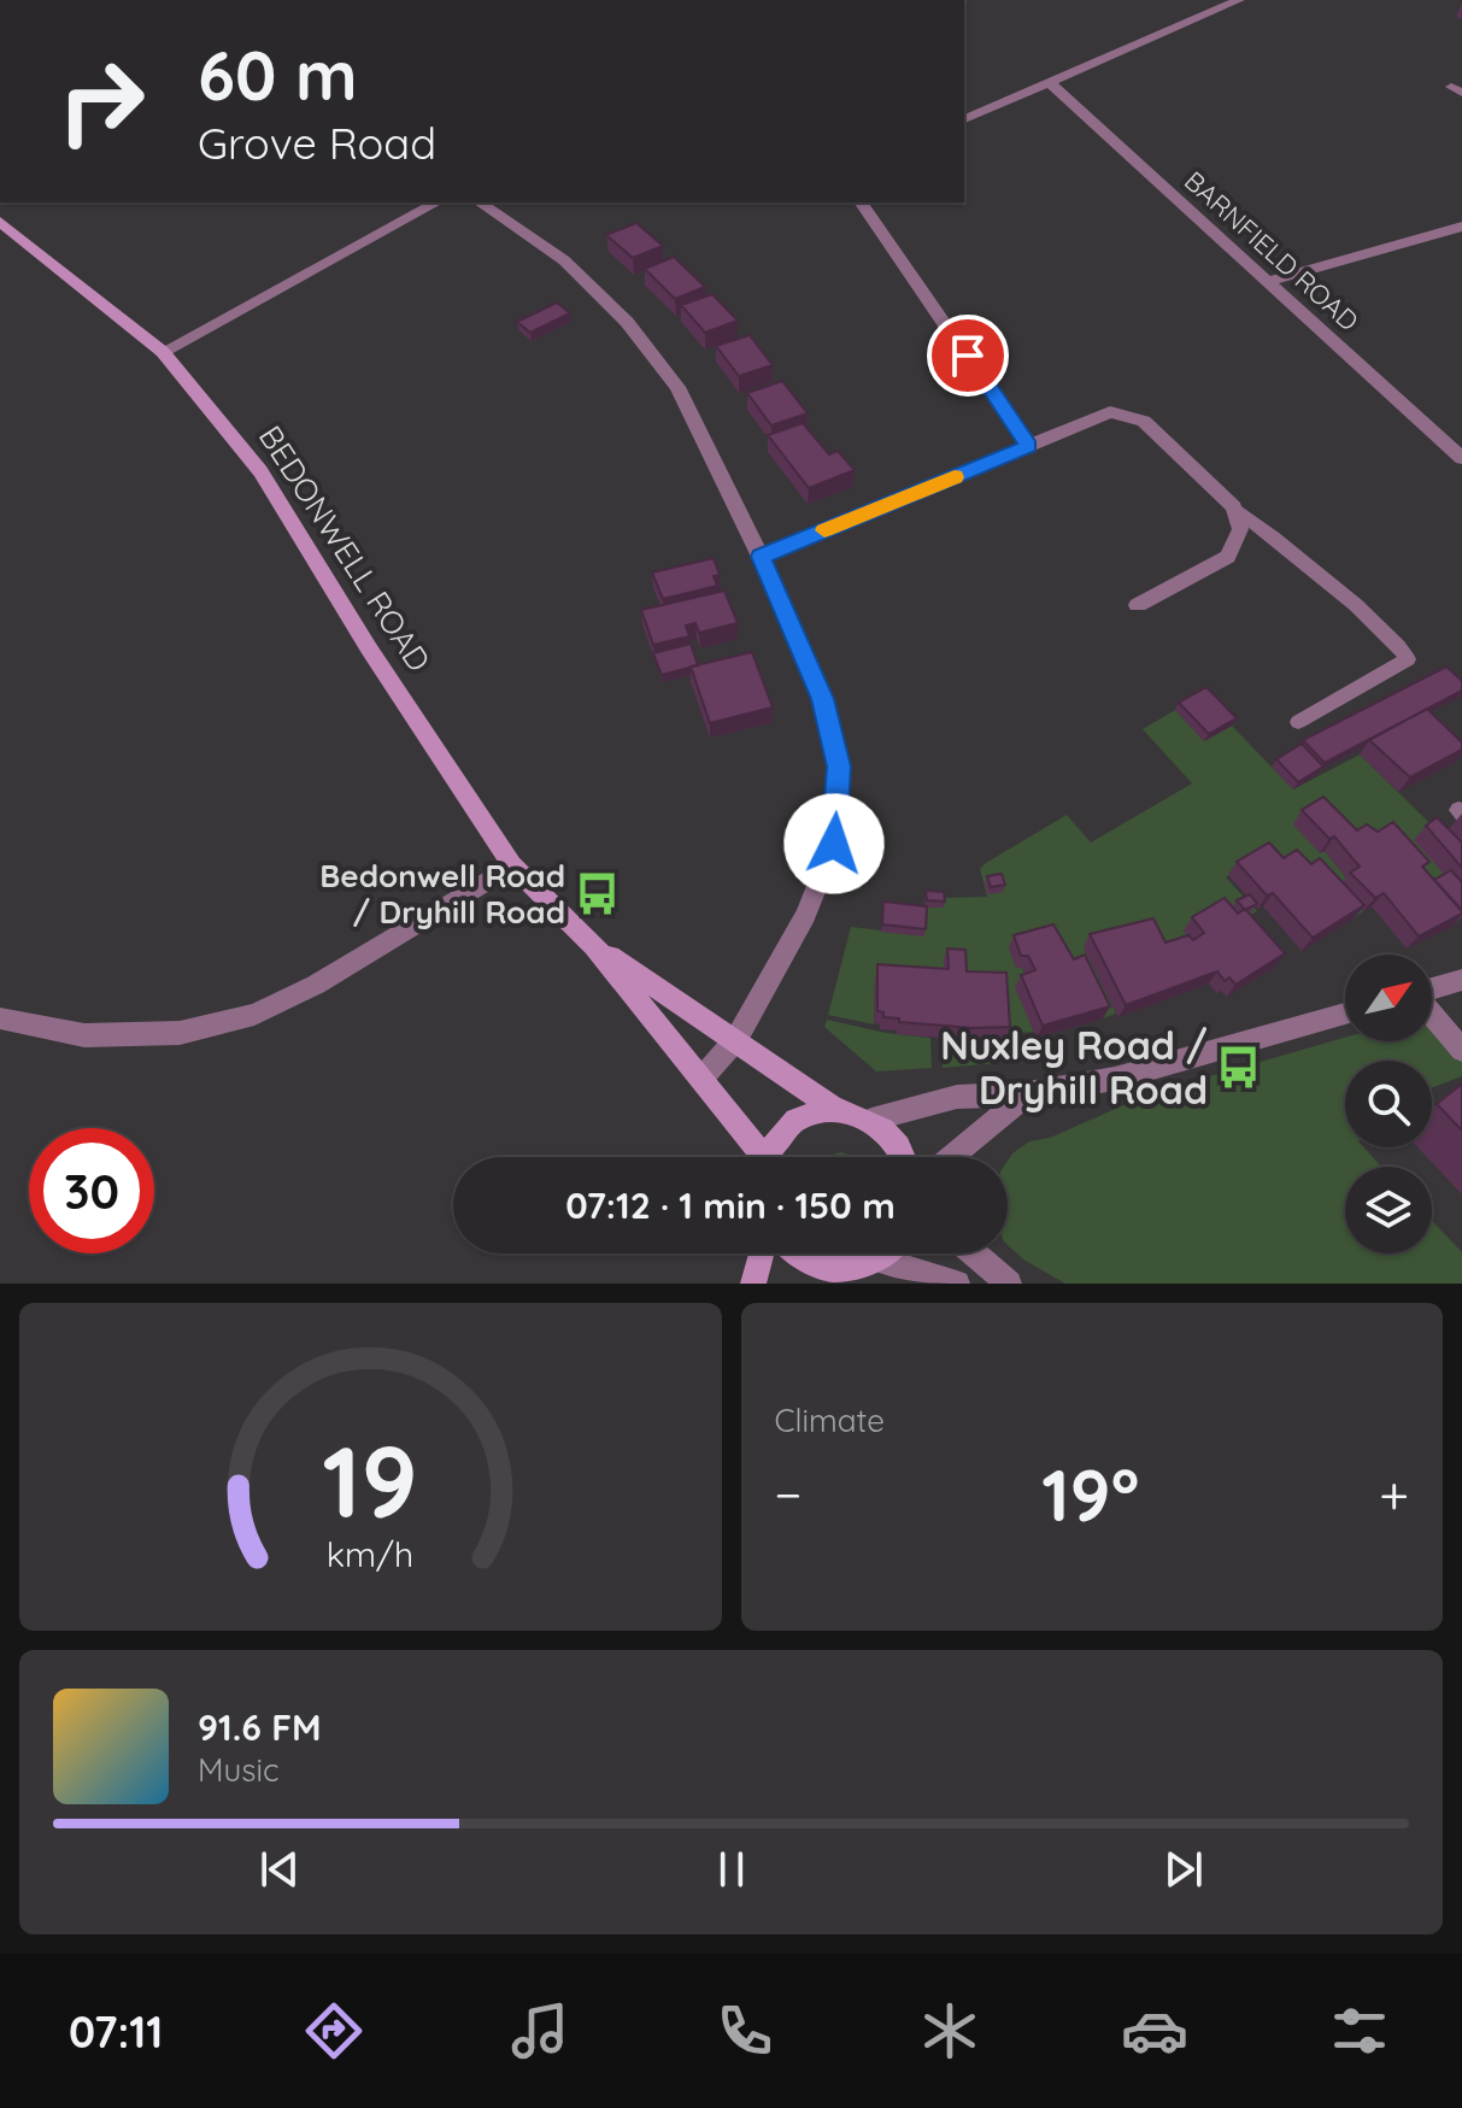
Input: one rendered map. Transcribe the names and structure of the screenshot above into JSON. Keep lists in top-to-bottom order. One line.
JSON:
{"streets":{"street":["BARNFIELD ROAD","BEDONWELL ROAD"]},"places":{"bus stop":["Bedonwell Road / Dryhill Road","Nuxley Road / Dryhill Road"]},"north":"top right","page":{"turn":["60 m","Grove Road"],"limit":"30","trip":"07:12 · 1 min · 150 m","tile":"Climate","heat":["−","19°","+"],"song":["91.6 FM","Music"],"tabs":"07:11","gauge":["19","km/h"]}}
